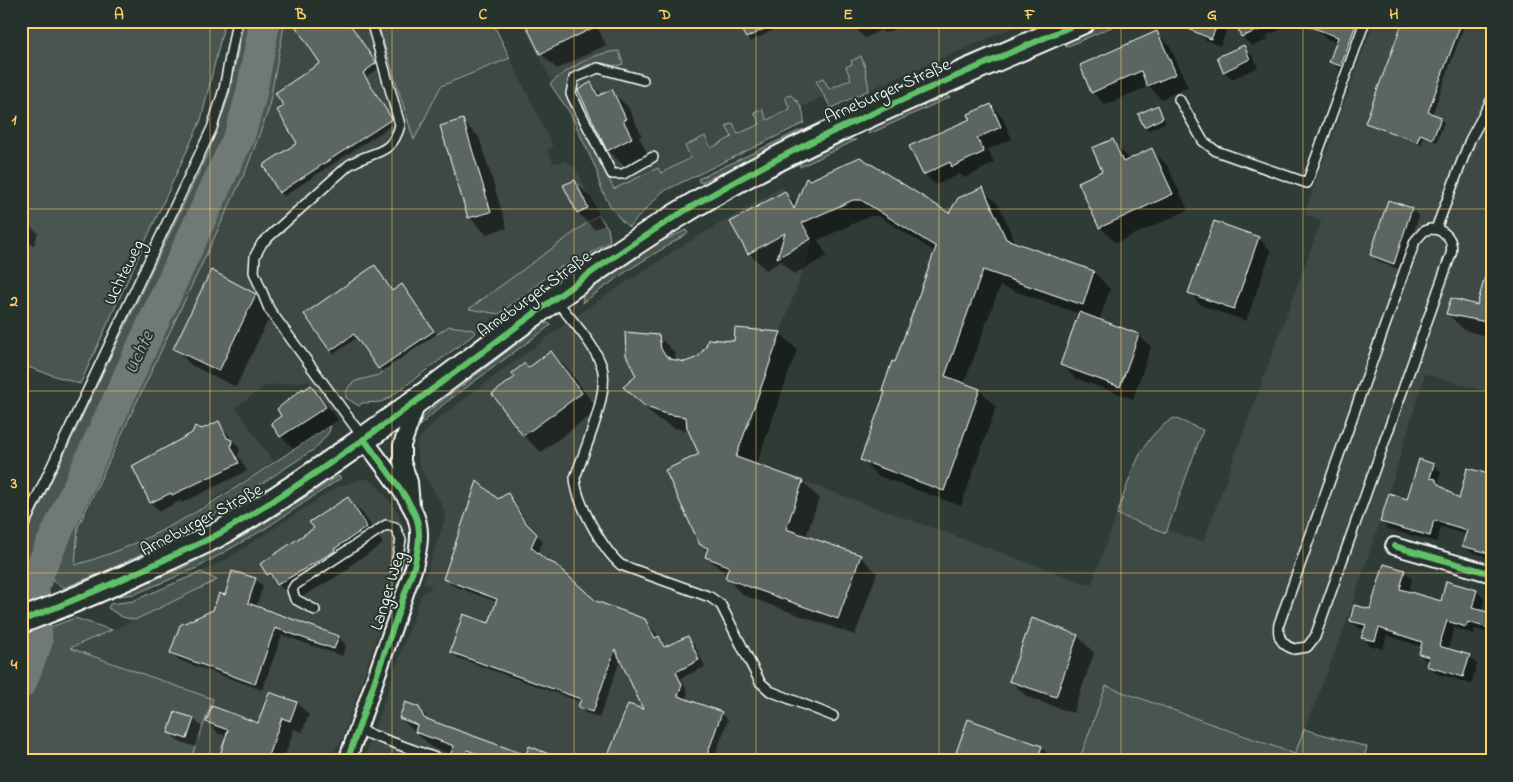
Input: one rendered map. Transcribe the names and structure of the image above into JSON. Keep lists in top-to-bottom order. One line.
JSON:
{"streets":{"main road":["Arneburger Straße"],"street":["Langer Weg"],"lane":["Uchteweg"]},"crossings":[["Arneburger Straße","Langer Weg"]],"water":["Uchte"],"grid":{"columns":["A","B","C","D","E","F","G","H"],"rows":["1","2","3","4"]}}
